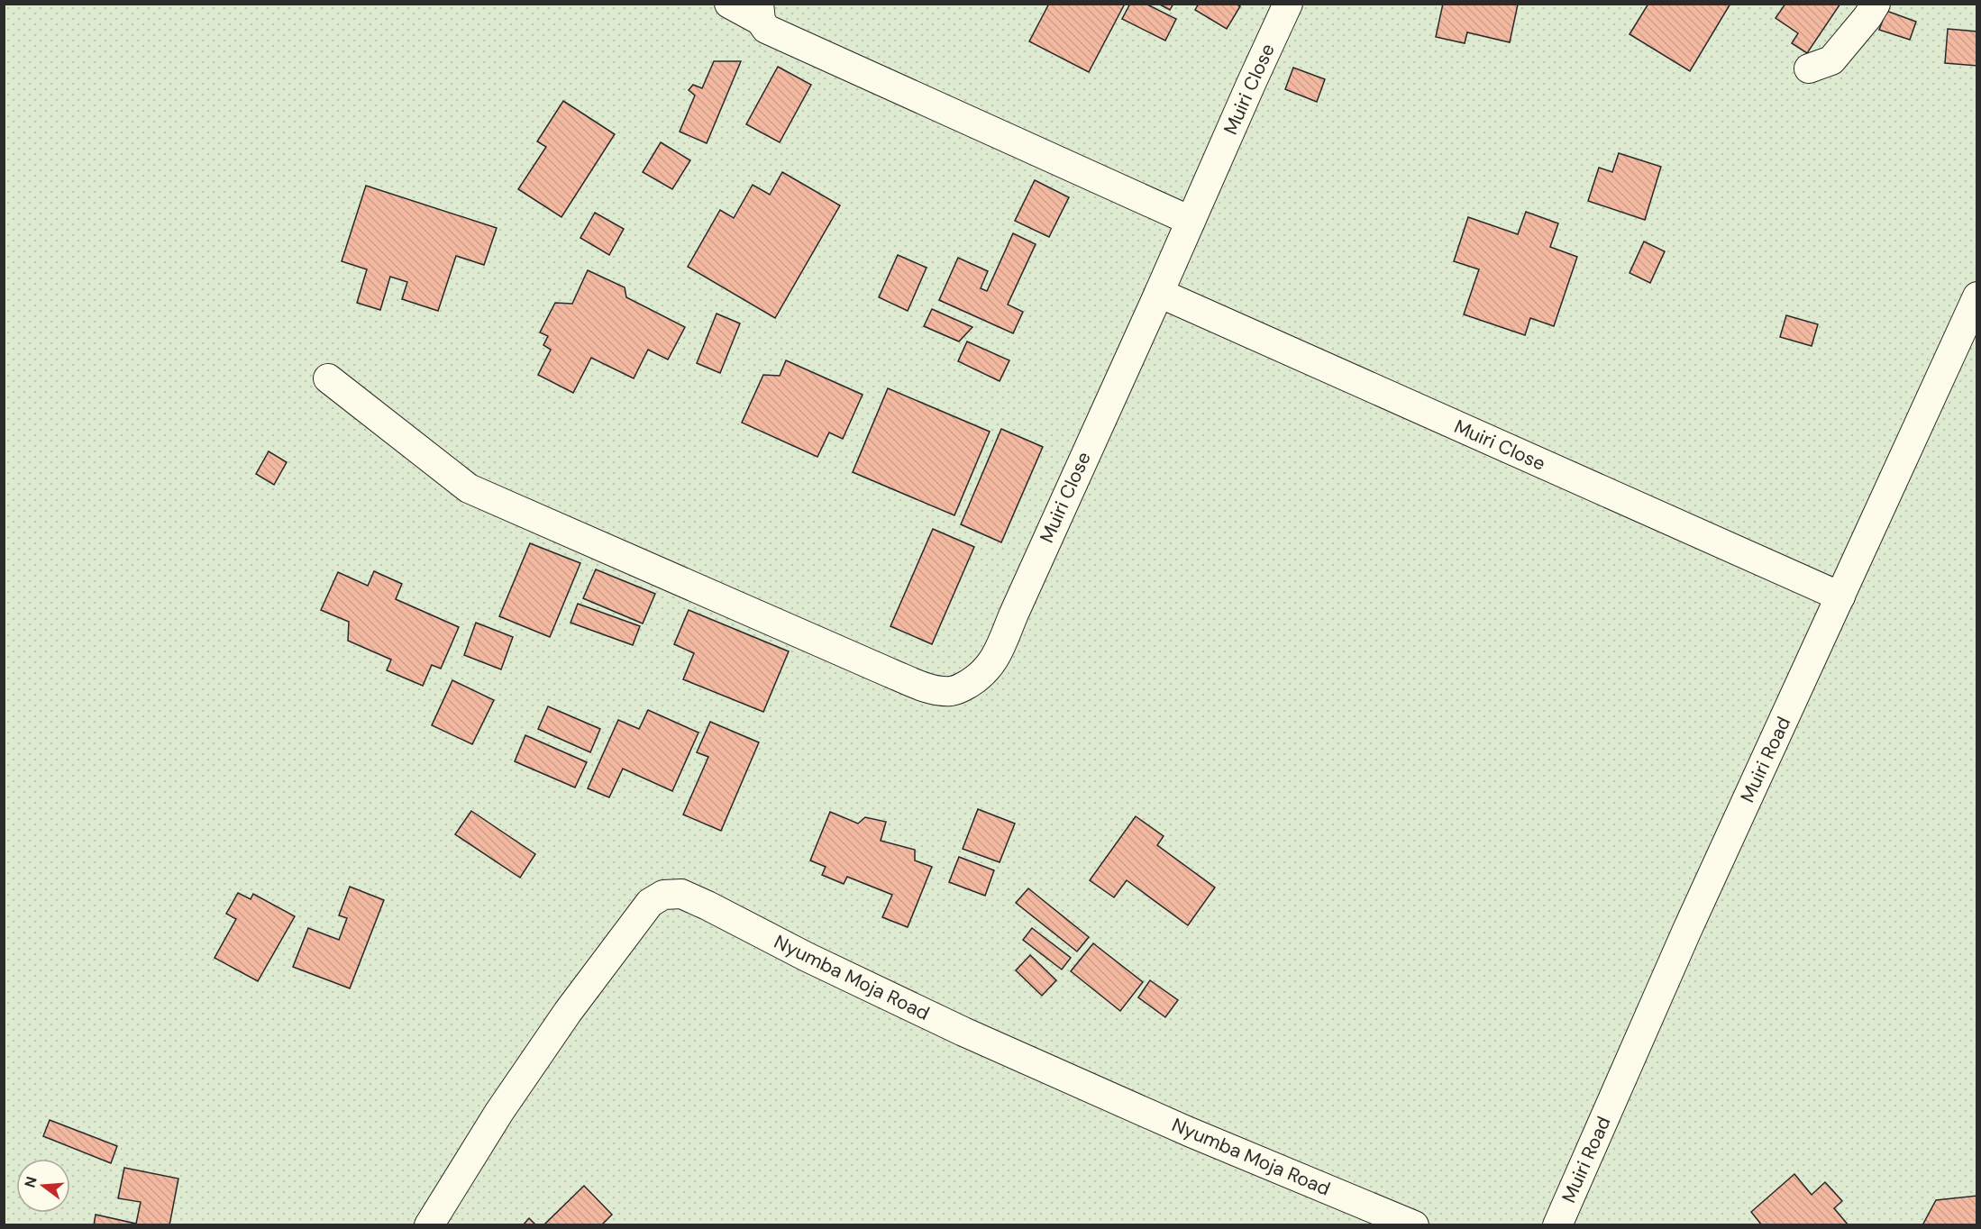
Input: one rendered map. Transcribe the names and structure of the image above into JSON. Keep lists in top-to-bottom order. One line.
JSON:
{"streets":{"street":["Muiri Close","Muiri Road","Nyumba Moja Road"]},"crossings":[["Muiri Close","Muiri Road"]],"north":"left"}
